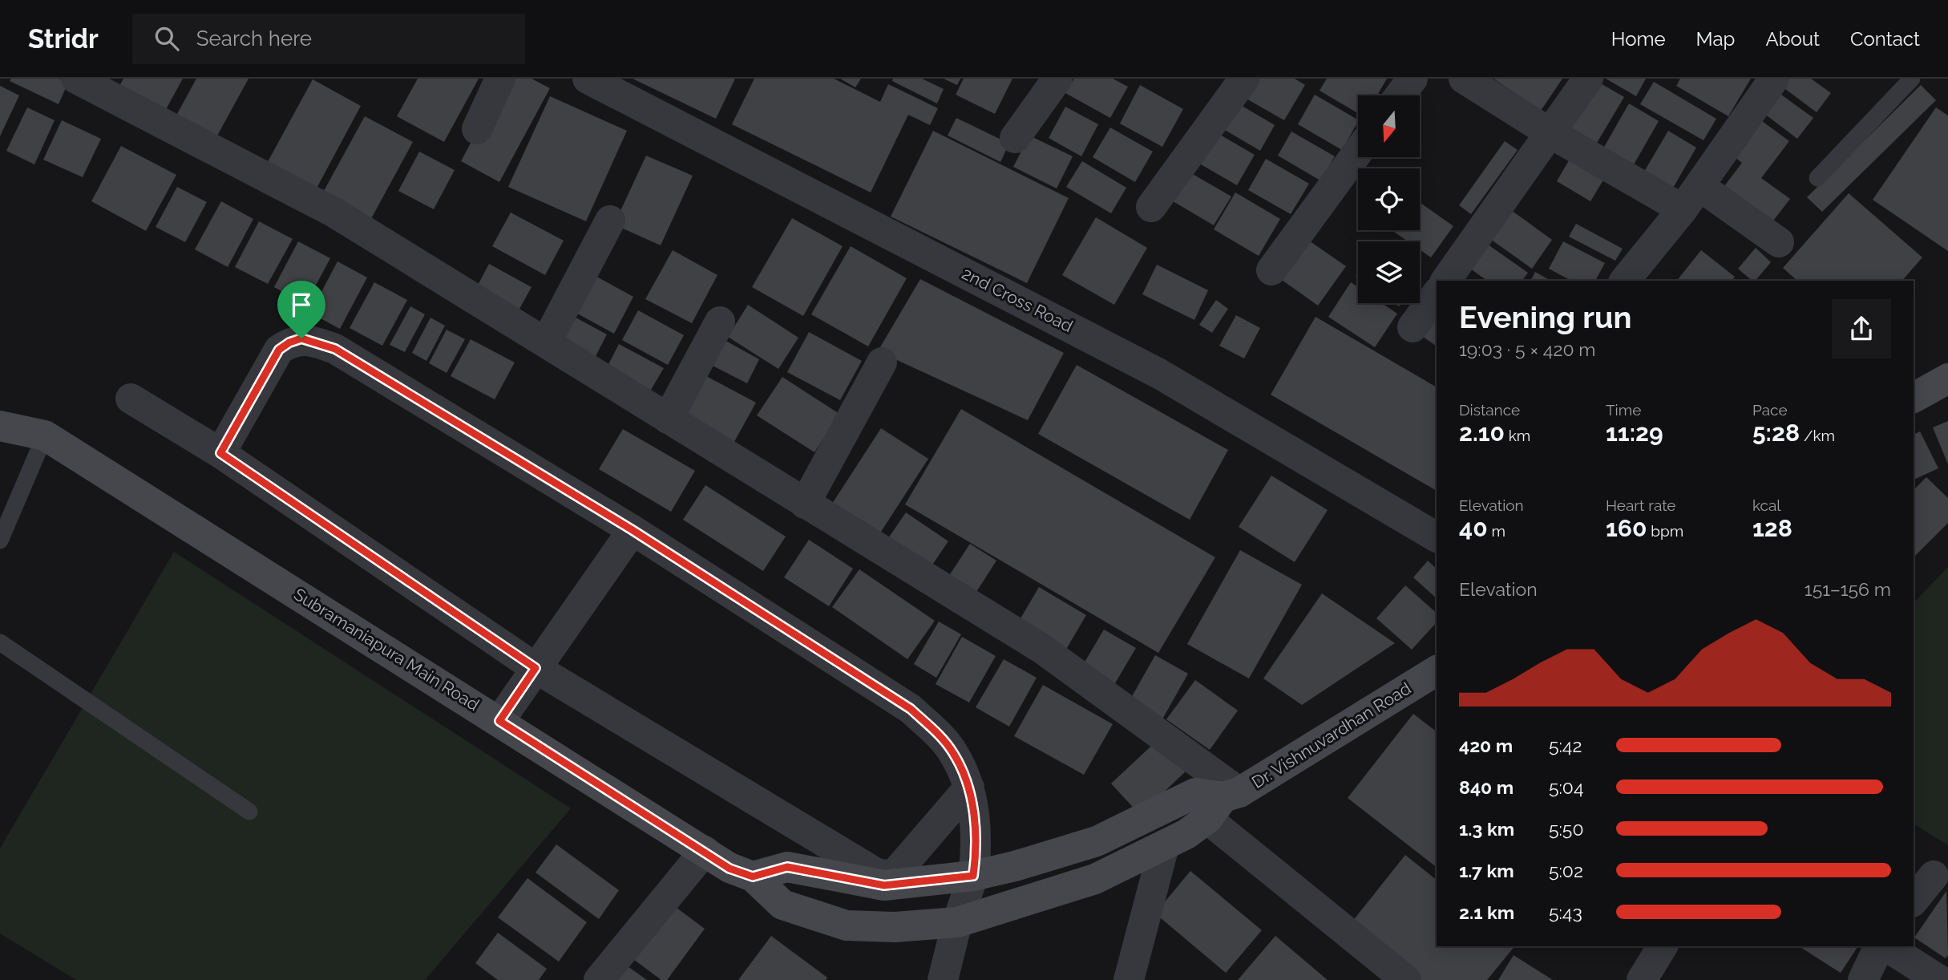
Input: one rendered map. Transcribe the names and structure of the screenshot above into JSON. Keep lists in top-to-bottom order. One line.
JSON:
{"streets":{"main road":["Subramaniapura Main Road","Dr. Vishnuvardhan Road"],"street":["2nd Cross Road"]},"crossings":[["Subramaniapura Main Road","Dr. Vishnuvardhan Road"]],"north":"bottom","page":{"header":"Stridr","search":"Search here","nav":["Home","Map","About","Contact"],"heading":["Evening run","19:03 · 5 × 420 m"],"stats":[["Distance","2.10 km"],["Time","11:29"],["Pace","5:28 /km"],["Elevation","40 m"],["Heart rate","160 bpm"],["kcal","128"]],"chart":["Elevation","151–156 m"],"list":[{"name":"420 m","note":"5:42"},{"name":"840 m","note":"5:04"},{"name":"1.3 km","note":"5:50"},{"name":"1.7 km","note":"5:02"},{"name":"2.1 km","note":"5:43"}]}}
